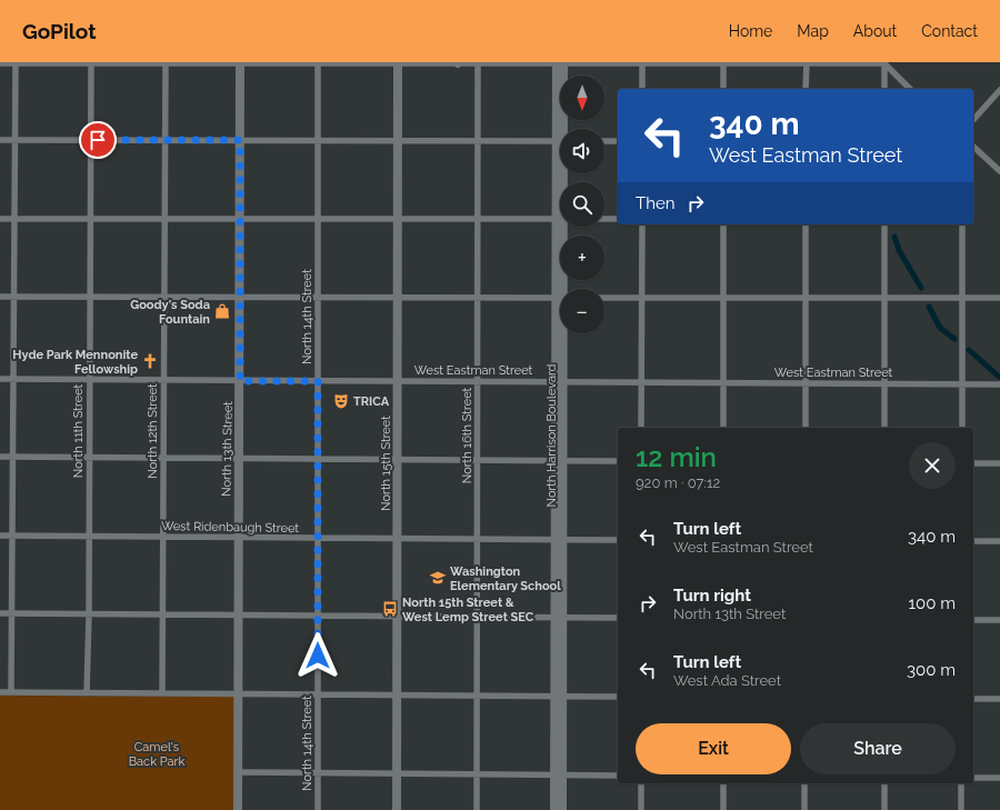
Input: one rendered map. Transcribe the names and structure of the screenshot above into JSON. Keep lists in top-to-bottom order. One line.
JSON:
{"streets":{"street":["North 14th Street","West Eastman Street","North 11th Street","North 12th Street","North 16th Street","North Harrison Boulevard","North 13th Street","North 15th Street","West Ridenbaugh Street"]},"crossings":[["North 14th Street","West Eastman Street"],["North 14th Street","West Ridenbaugh Street"],["West Eastman Street","North 11th Street"],["West Eastman Street","North 12th Street"],["West Eastman Street","North 16th Street"],["West Eastman Street","North Harrison Boulevard"],["West Eastman Street","North 13th Street"],["West Eastman Street","North 15th Street"],["North 11th Street","West Ridenbaugh Street"],["North 12th Street","West Ridenbaugh Street"],["North 16th Street","West Ridenbaugh Street"],["North Harrison Boulevard","West Ridenbaugh Street"],["North 13th Street","West Ridenbaugh Street"],["North 15th Street","West Ridenbaugh Street"]],"parks":["Camel's Back Park"],"places":{"shop":["Goody's Soda Fountain"],"church":["Hyde Park Mennonite Fellowship"],"theatre":["TRICA"],"school or university":["Washington Elementary School"],"bus stop":["North 15th Street & West Lemp Street SEC"]},"north":"bottom","page":{"header":"GoPilot","nav":["Home","Map","About","Contact"],"map_buttons":["+","−"],"turn":["340 m","West Eastman Street"],"then":"Then","heading":["12 min","920 m · 07:12"],"list":[{"name":"Turn left","note":"West Eastman Street","value":"340 m"},{"name":"Turn right","note":"North 13th Street","value":"100 m"},{"name":"Turn left","note":"West Ada Street","value":"300 m"}],"buttons":["Exit","Share"]}}
